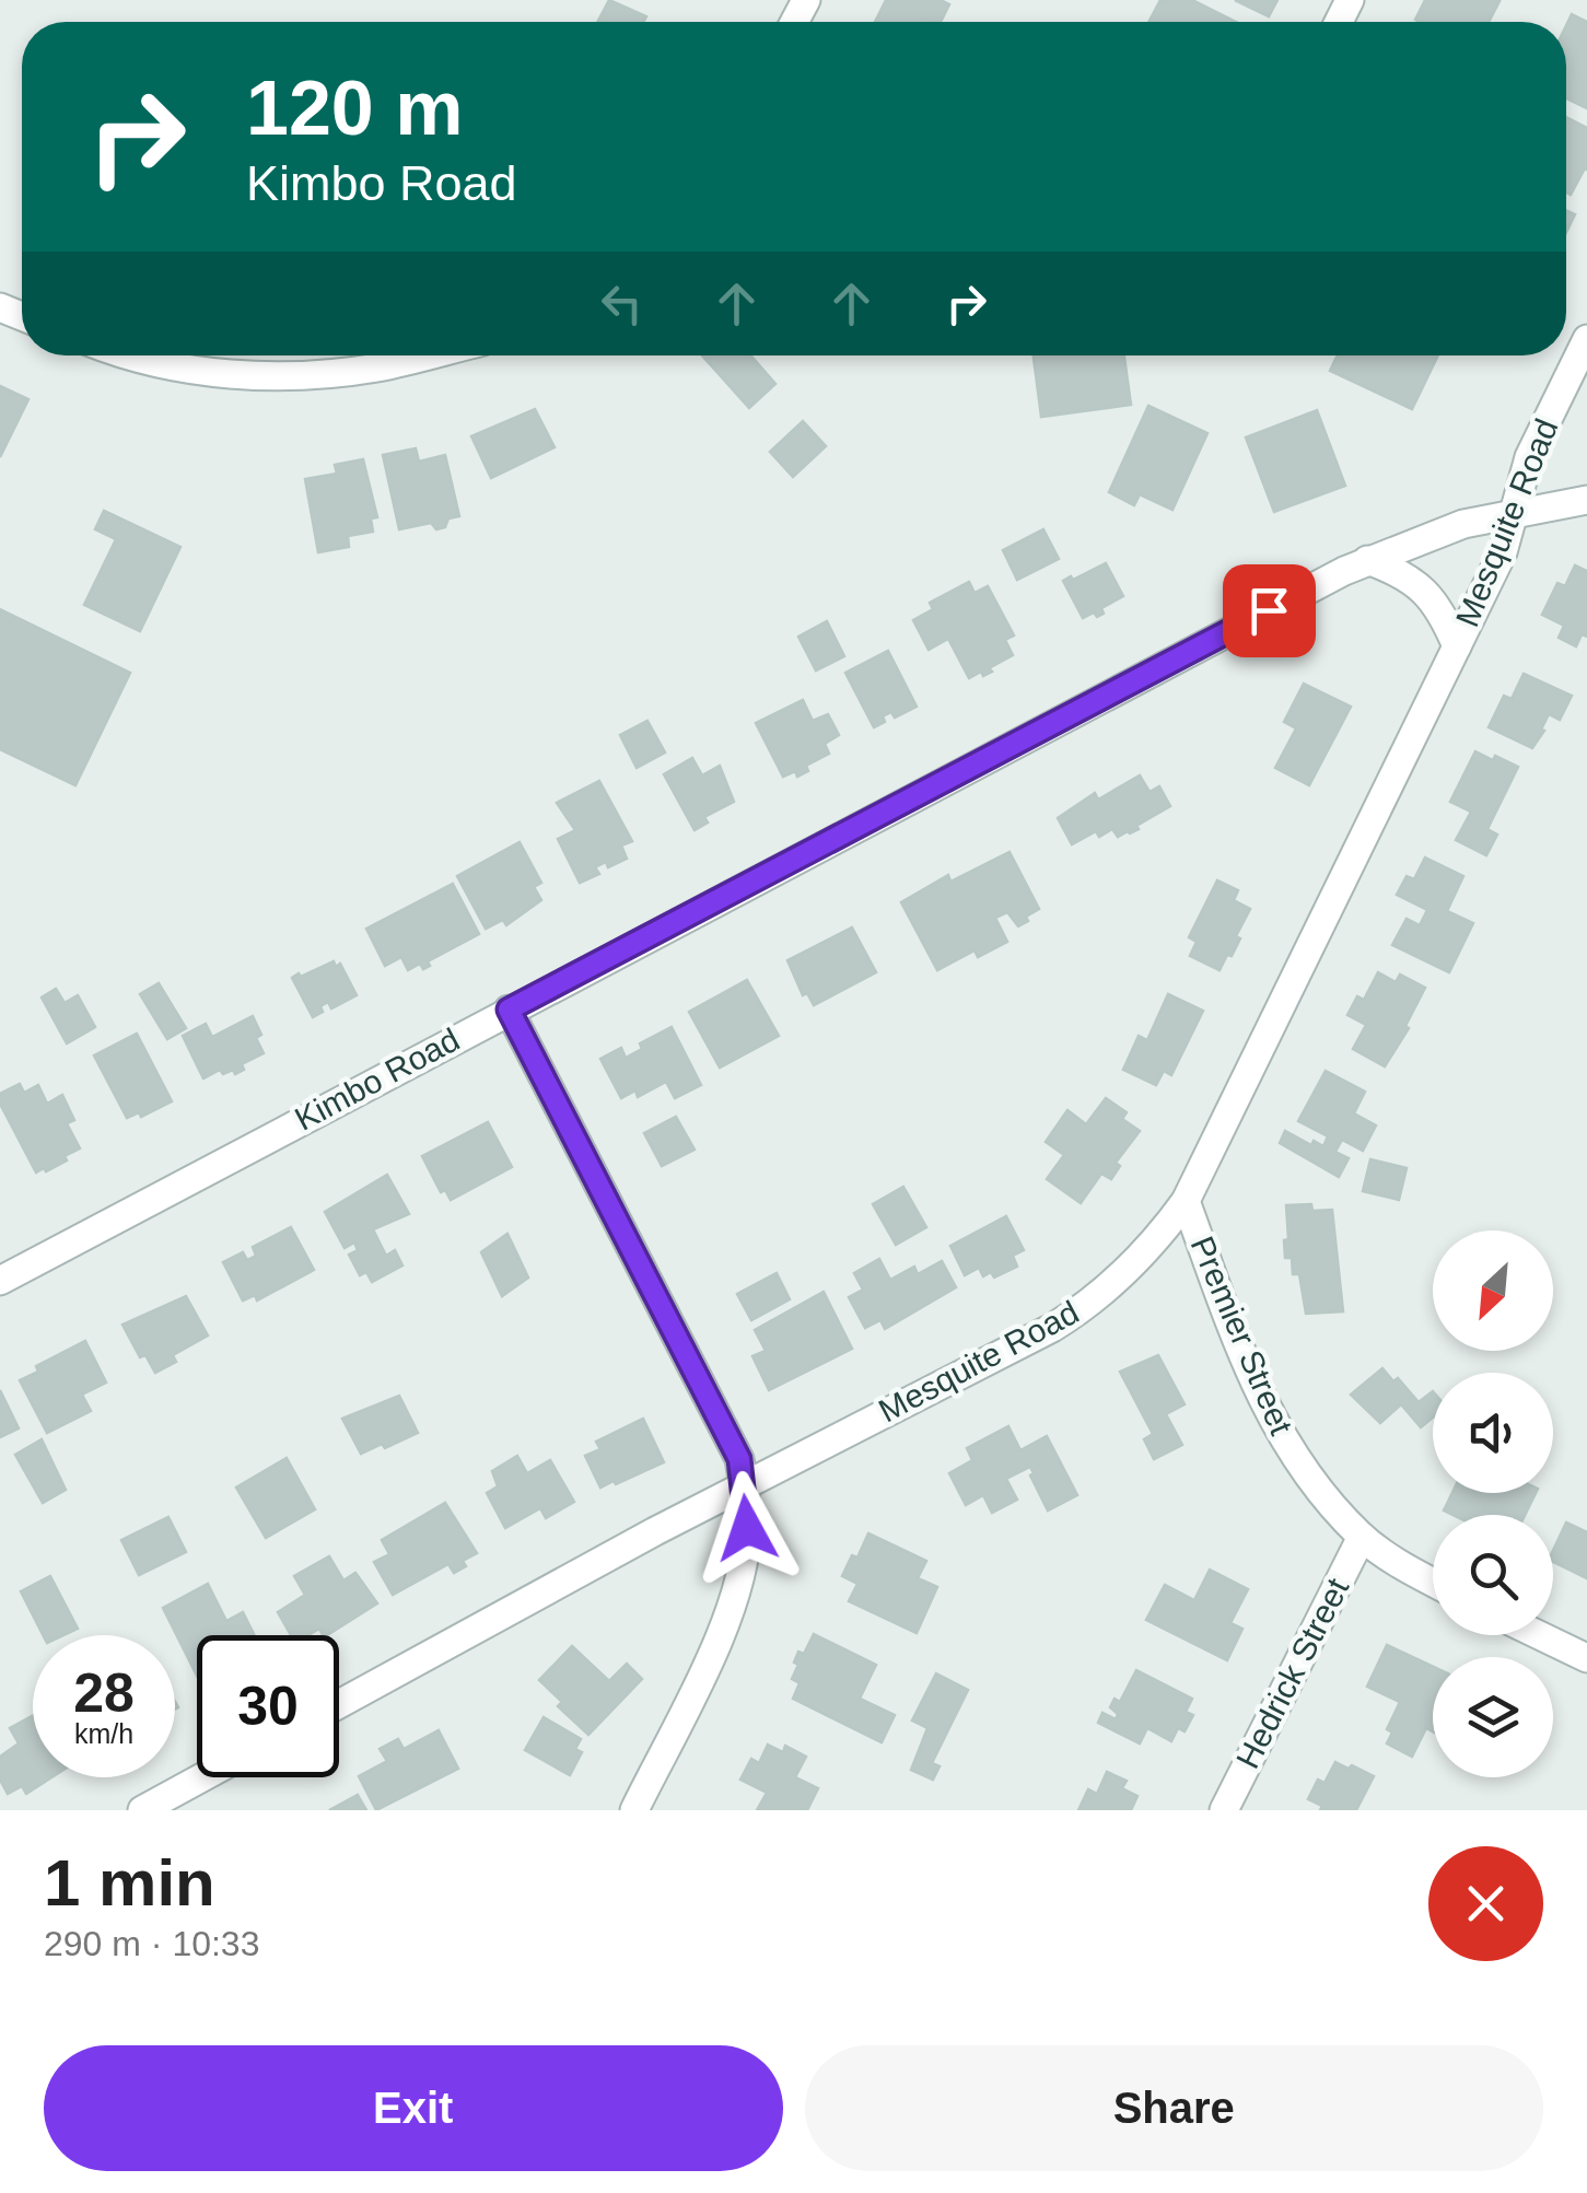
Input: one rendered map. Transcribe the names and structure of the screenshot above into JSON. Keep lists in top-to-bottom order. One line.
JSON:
{"streets":{"street":["Mesquite Road","Kimbo Road","Premier Street","Hedrick Street"]},"crossings":[["Mesquite Road","Kimbo Road"],["Mesquite Road","Premier Street"],["Premier Street","Hedrick Street"]],"north":"bottom left","page":{"turn":["120 m","Kimbo Road"],"speed":"28 km/h","limit":"30","heading":["1 min","290 m · 10:33"],"buttons":["Exit","Share"]}}
